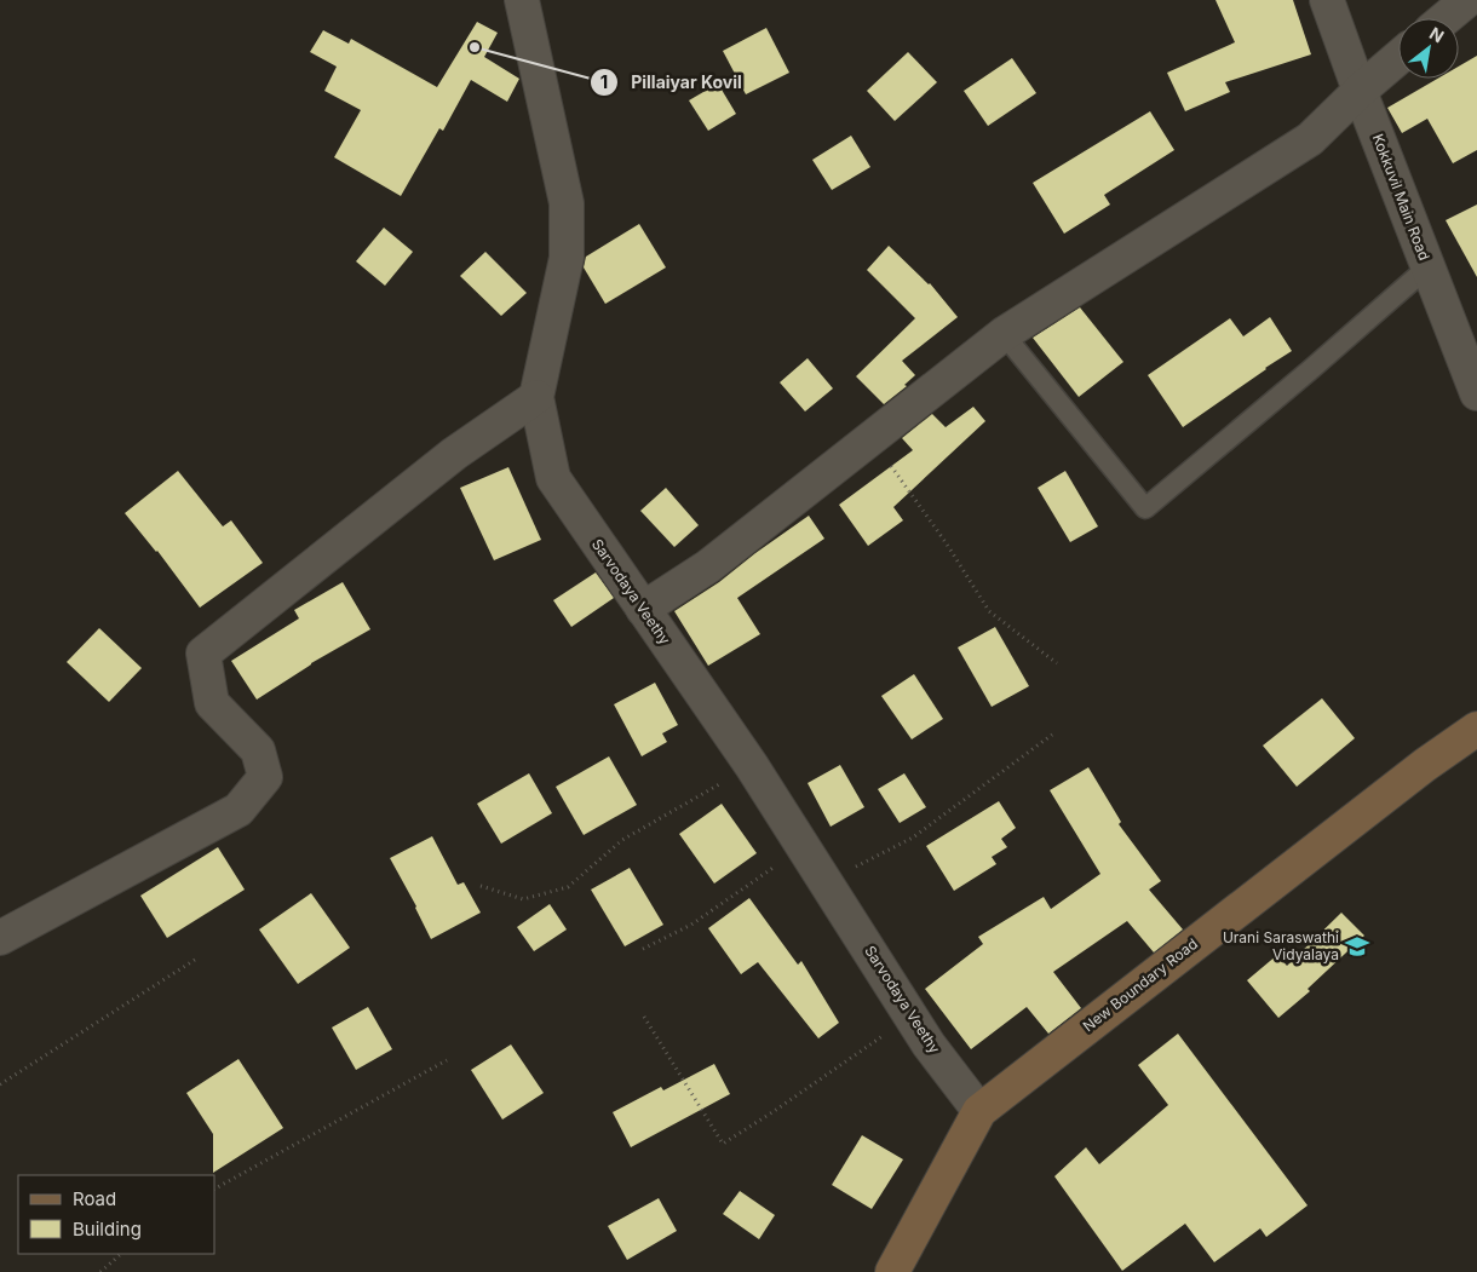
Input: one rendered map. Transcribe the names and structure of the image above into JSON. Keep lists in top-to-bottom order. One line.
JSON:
{"streets":{"main road":["New Boundary Road"],"street":["Kokkuvil Main Road","Sarvodaya Veethy"]},"crossings":[["Sarvodaya Veethy","New Boundary Road"]],"places":{"other":["Pillaiyar Kovil"],"school or university":["Urani Saraswathi Vidyalaya"]},"legend":["Road","Building"],"north":"top right"}
